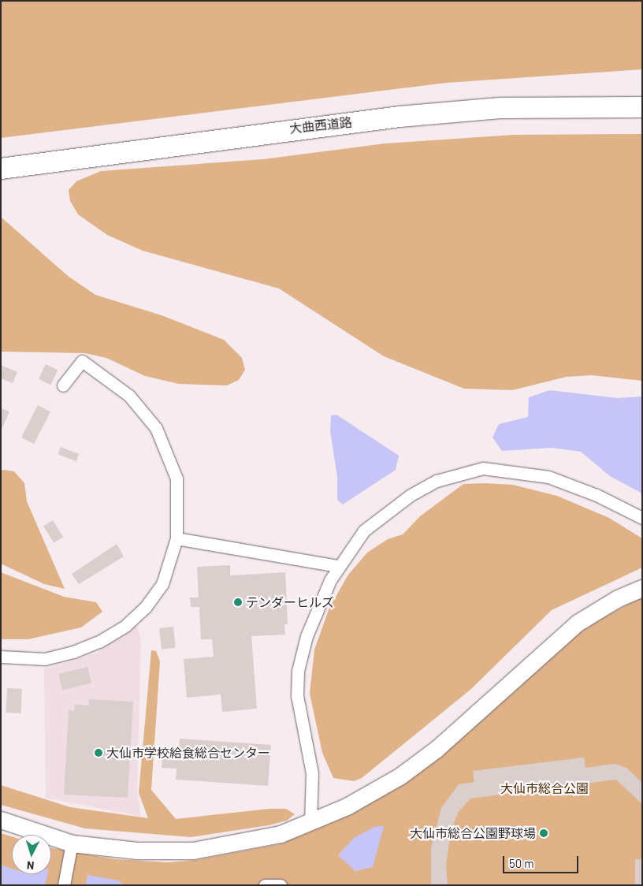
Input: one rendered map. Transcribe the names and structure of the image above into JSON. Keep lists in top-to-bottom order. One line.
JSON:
{"streets":{"highway":["大曲西道路"]},"parks":["大仙市総合公園"],"places":["テンダーヒルズ","大仙市学校給食総合センター","大仙市総合公園野球場"],"scale_bar":"50 m","north":"bottom"}
